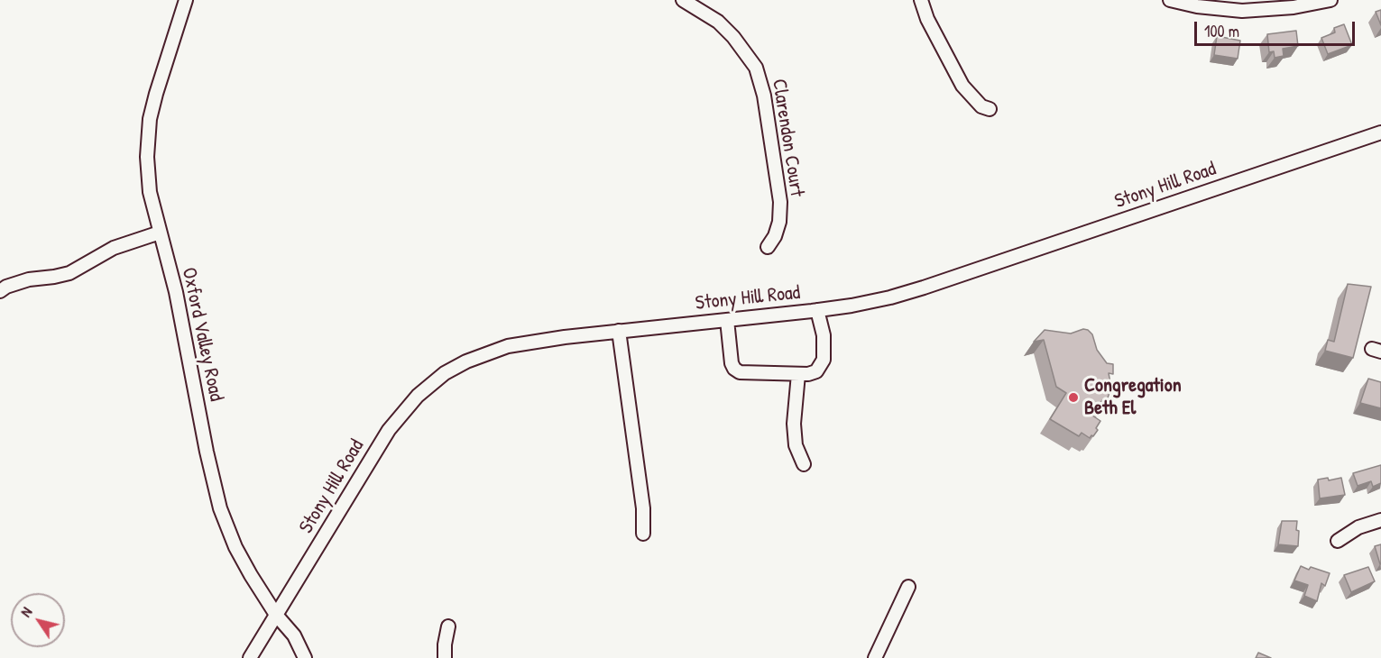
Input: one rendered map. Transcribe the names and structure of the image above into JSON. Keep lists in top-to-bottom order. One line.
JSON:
{"streets":{"street":["Clarendon Court","Stony Hill Road","Oxford Valley Road"]},"crossings":[["Stony Hill Road","Oxford Valley Road"]],"places":["Congregation Beth El"],"scale_bar":"100 m","north":"top left"}
